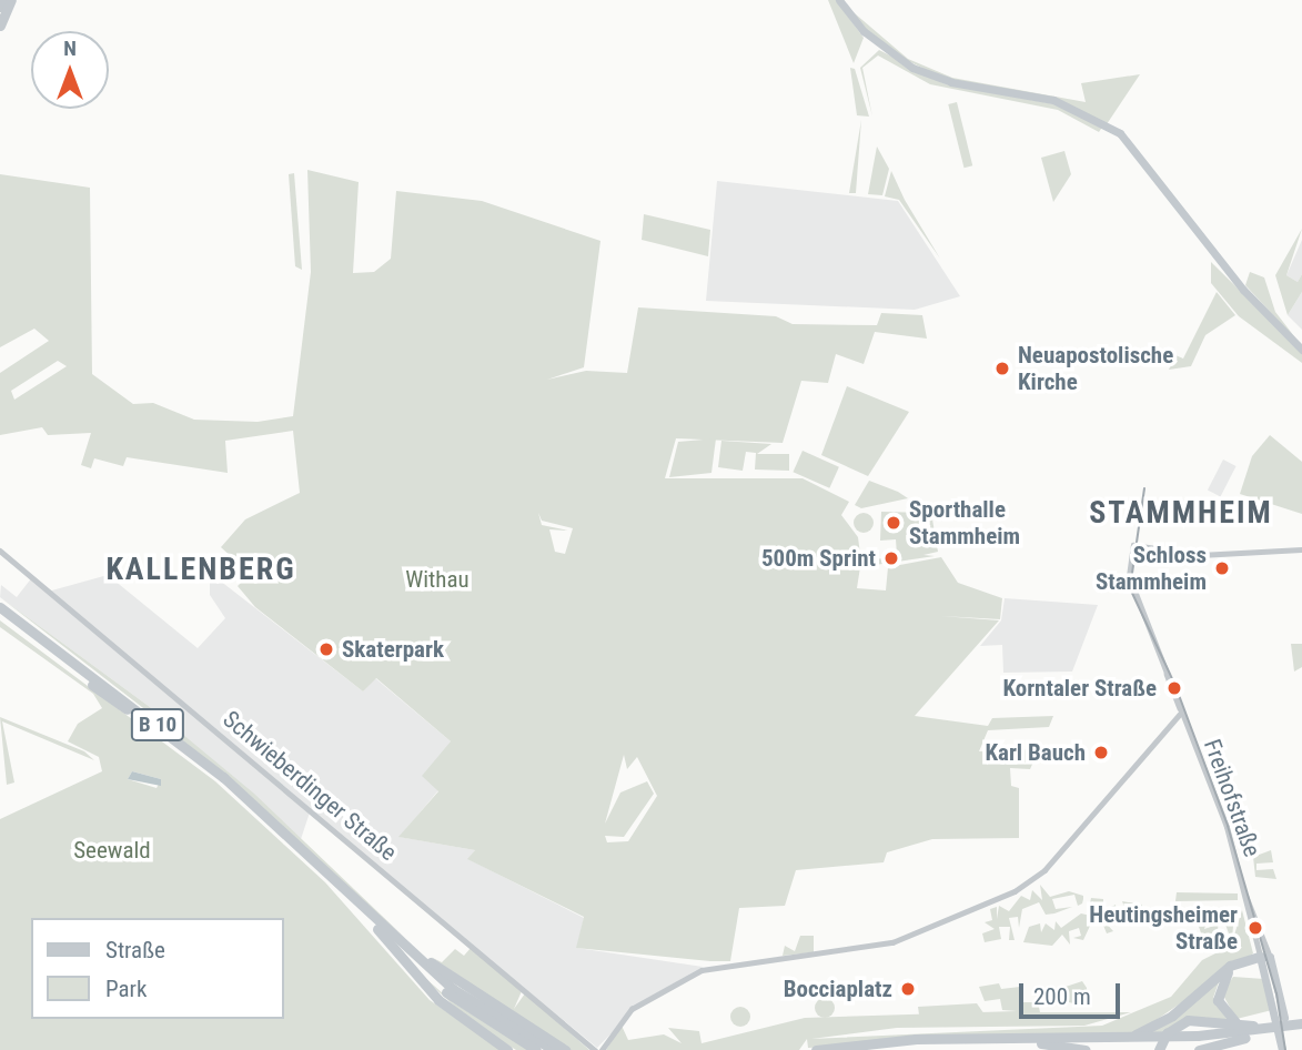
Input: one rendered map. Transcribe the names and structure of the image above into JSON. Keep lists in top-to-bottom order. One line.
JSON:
{"streets":{"highway":["B 10"],"street":["Schwieberdinger Straße","Freihofstraße"]},"districts":["STAMMHEIM","KALLENBERG"],"parks":["Withau","Seewald"],"places":["Neuapostolische Kirche","Sporthalle Stammheim","500m Sprint","Schloss Stammheim","Skaterpark","Korntaler Straße","Karl Bauch","Heutingsheimer Straße","Bocciaplatz"],"legend":["Straße","Park"],"scale_bar":"200 m","north":"top"}
